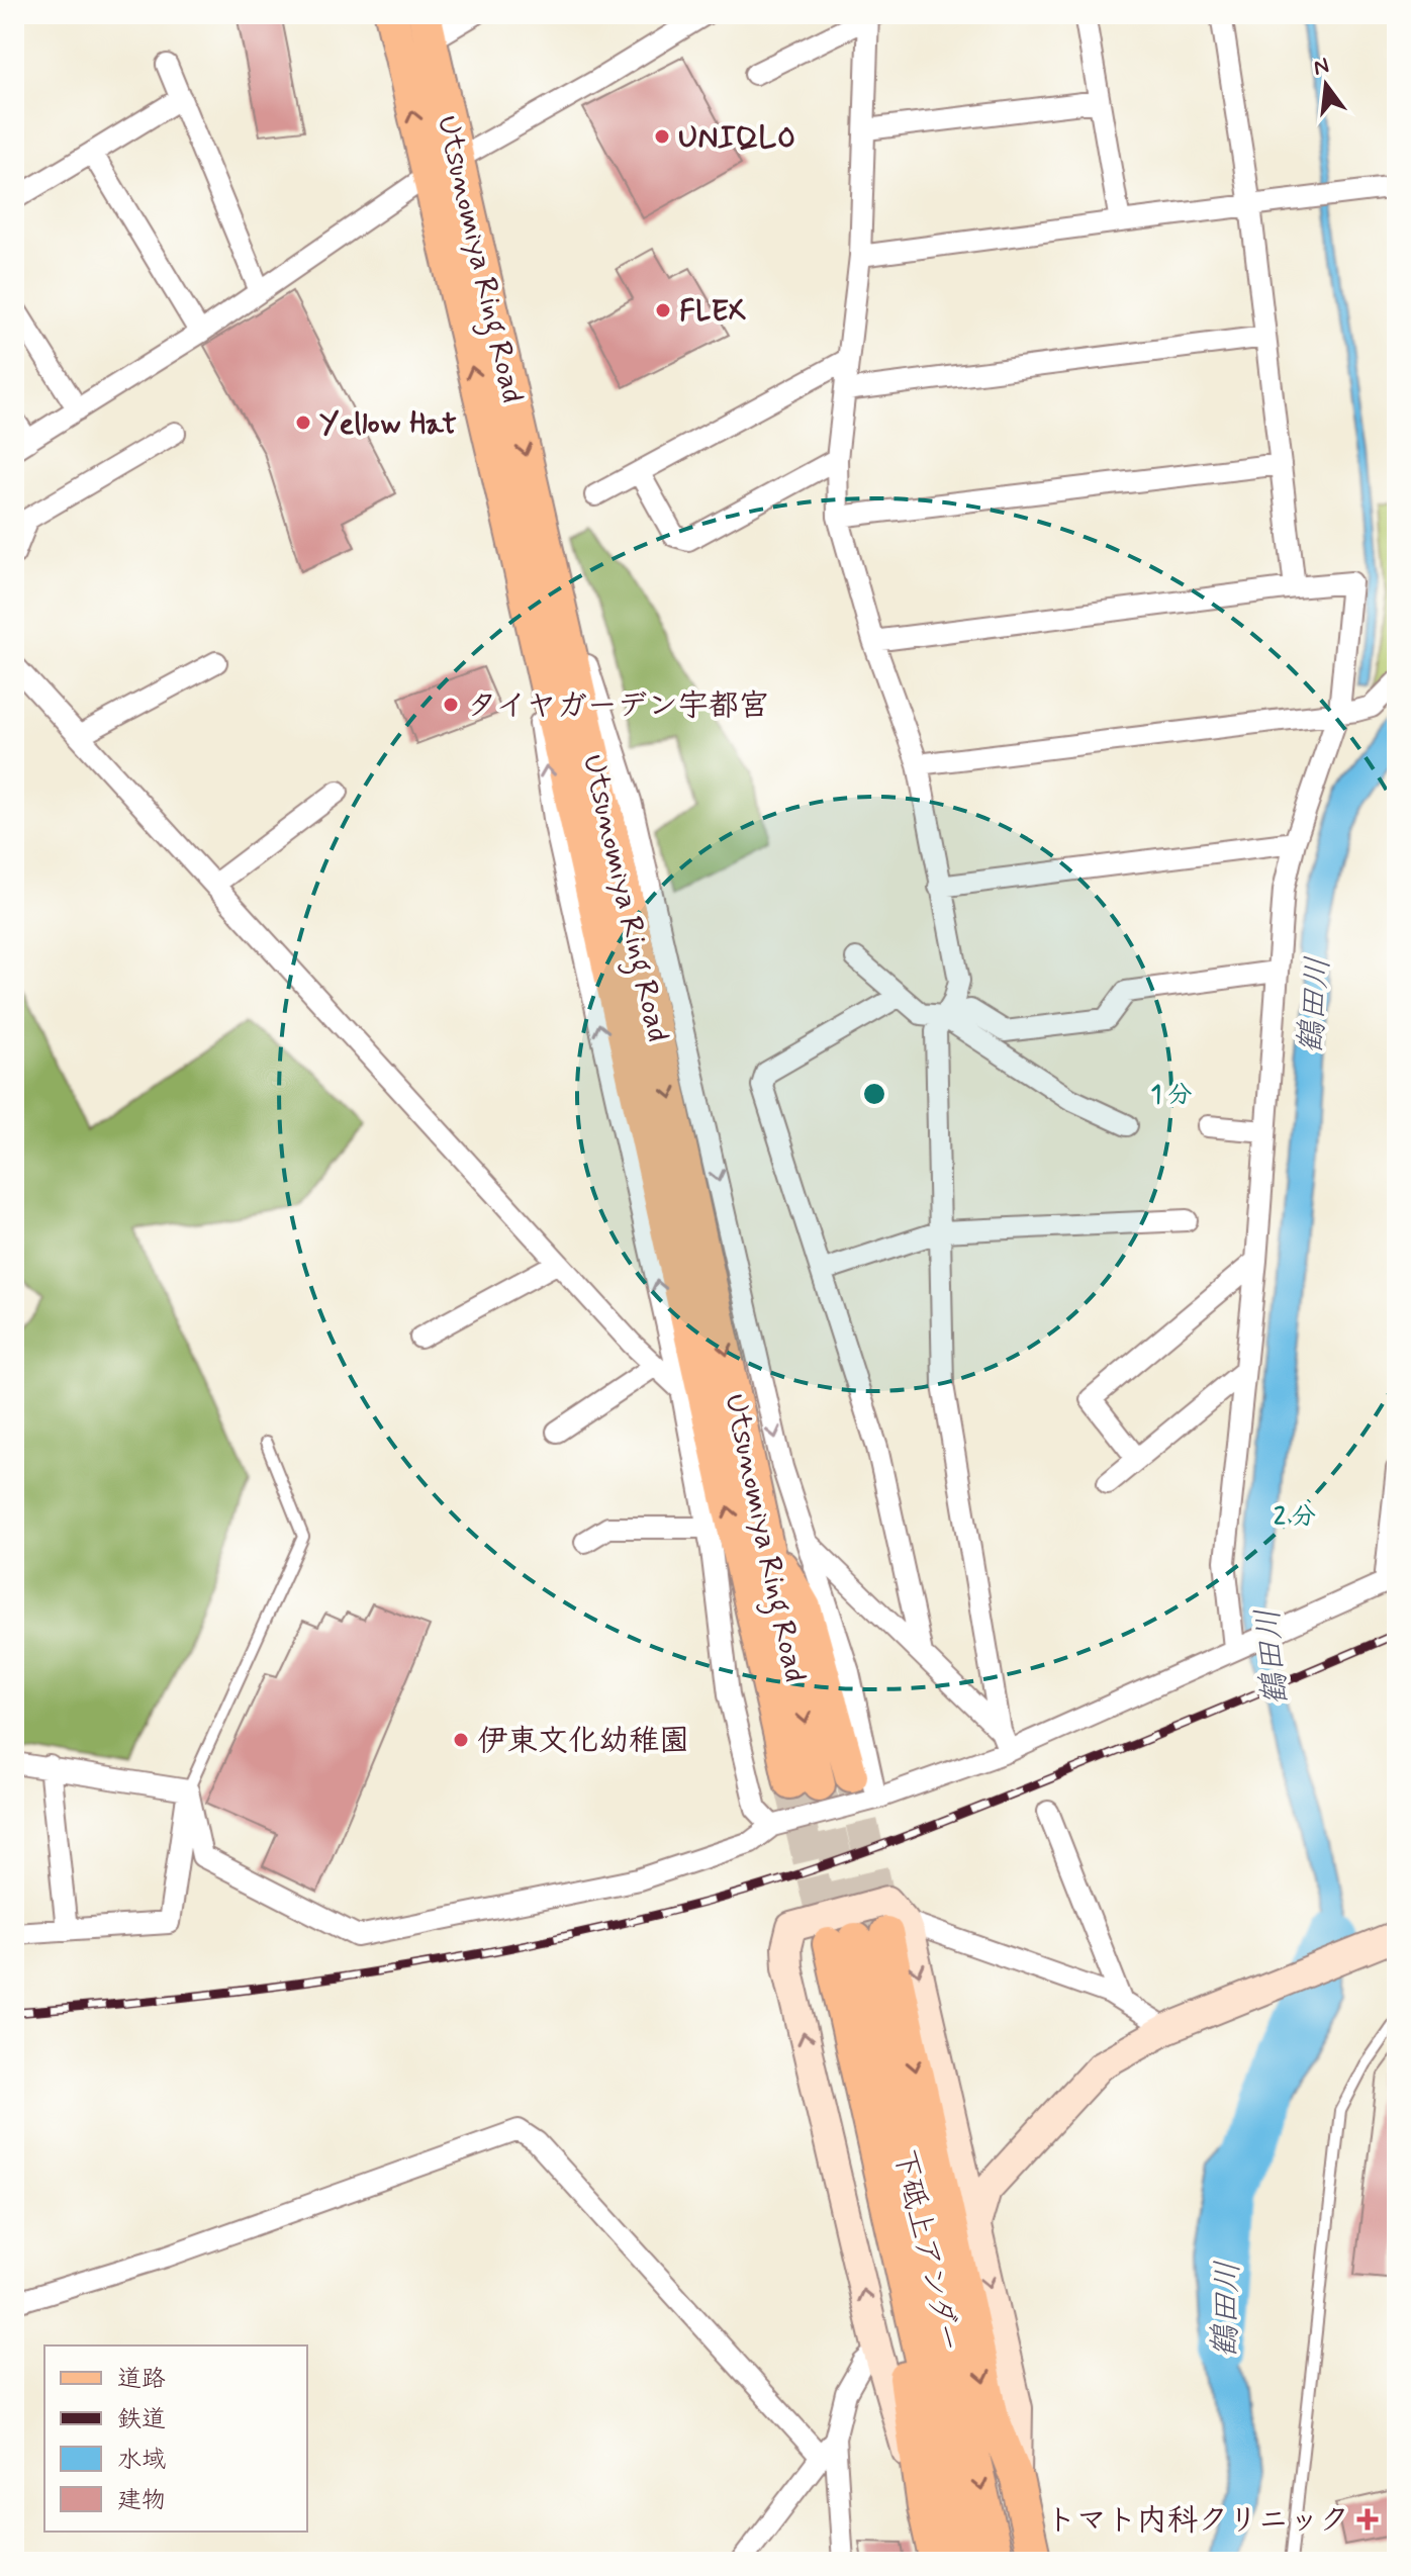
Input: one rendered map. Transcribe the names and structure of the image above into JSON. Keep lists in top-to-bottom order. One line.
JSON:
{"streets":{"main road":["Utsunomiya Ring Road","下砥上アンダー"]},"water":["鶴田川"],"places":{"other":["UNIQLO","FLEX","Yellow Hat","タイヤガーデン宇都宮","伊東文化幼稚園"],"health":["トマト内科クリニック"]},"legend":["道路","鉄道","水域","建物"],"north":"top","rings":["1 分","2 分"]}
